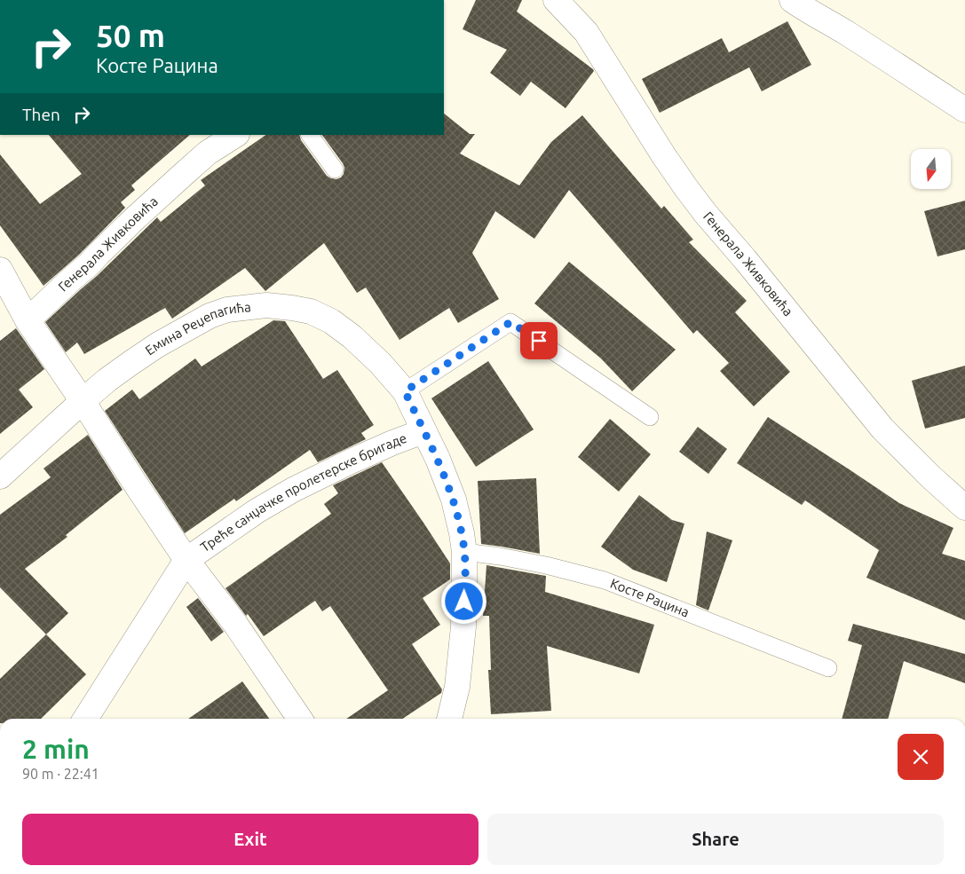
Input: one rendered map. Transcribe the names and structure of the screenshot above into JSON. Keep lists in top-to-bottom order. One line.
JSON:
{"streets":{"street":["Генерала Живковића","Емина Реџепагића","Треће санџачке пролетерске бригаде"],"lane":["Косте Рацина"]},"crossings":[["Емина Реџепагића","Треће санџачке пролетерске бригаде"]],"north":"bottom","page":{"turn":["50 m","Косте Рацина"],"then":"Then","heading":["2 min","90 m · 22:41"],"buttons":["Exit","Share"]}}
